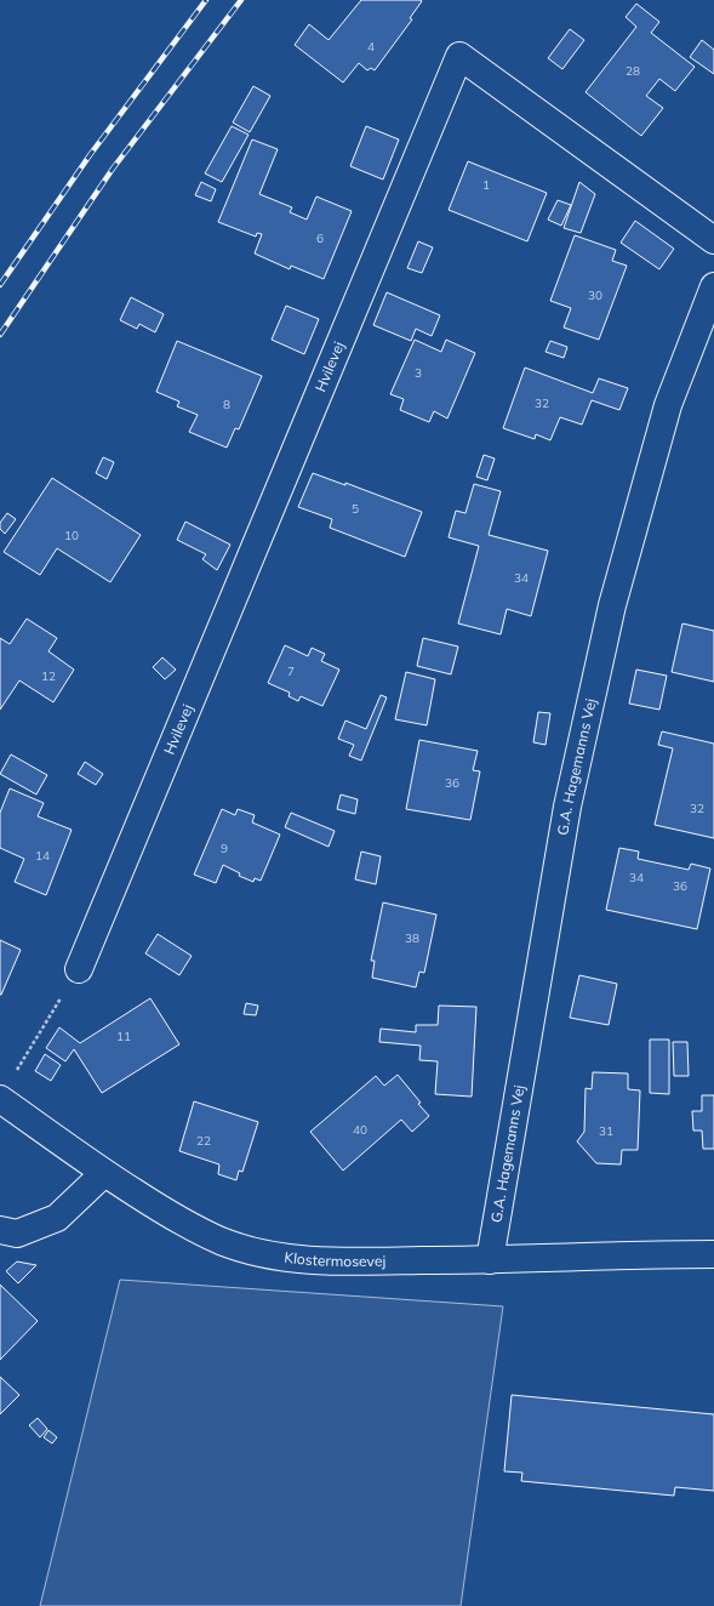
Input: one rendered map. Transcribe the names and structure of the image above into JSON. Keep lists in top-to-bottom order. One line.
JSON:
{"streets":{"street":["Hvilevej","G.A. Hagemanns Vej","Klostermosevej"]},"crossings":[["G.A. Hagemanns Vej","Klostermosevej"]],"house_numbers":["4","28","1","6","30","3","32","8","5","10","34","7","12","36","32","9","14","34","36","38","11","40","31","22"]}
